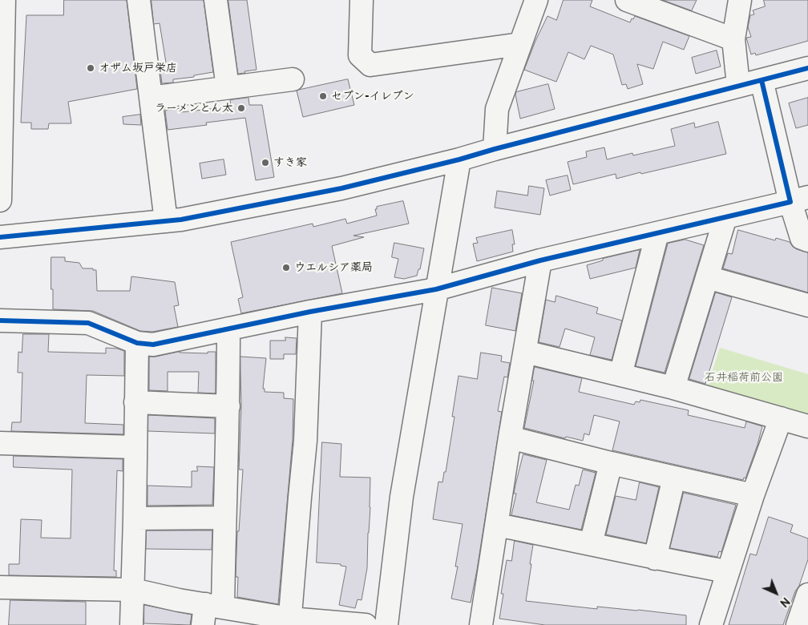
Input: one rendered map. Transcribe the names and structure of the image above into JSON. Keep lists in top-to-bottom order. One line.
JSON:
{"parks":["石井稲荷前公園"],"places":["オザム坂戸栄店","セブン-イレブン","ラーメンとん太","すき家","ウエルシア薬局"],"north":"bottom right"}
